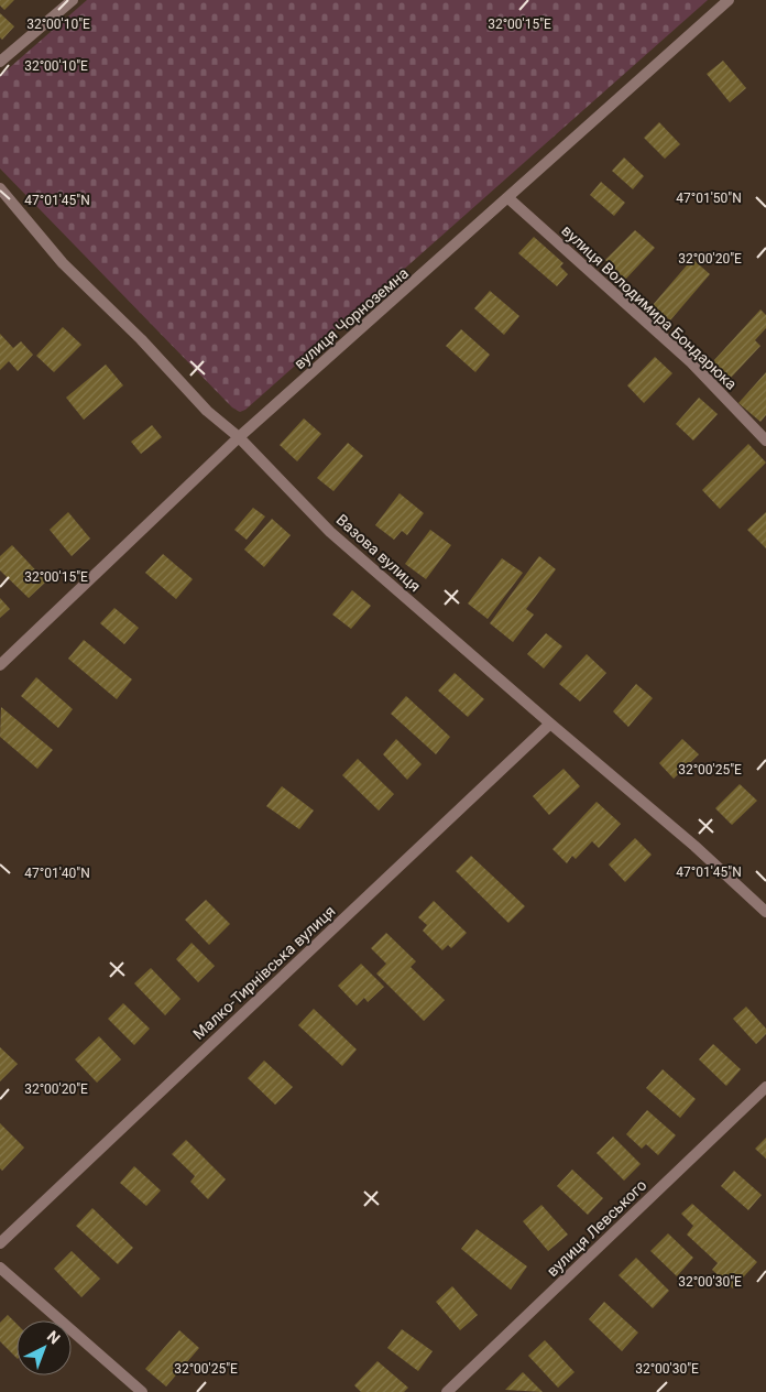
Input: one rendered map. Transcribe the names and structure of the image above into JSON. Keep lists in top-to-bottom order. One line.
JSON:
{"streets":{"street":["вулиця Володимира Бондарюка","вулиця Чорноземна","Вазова вулиця","Малко-Тирнівська вулиця","вулиця Левського"]},"crossings":[["вулиця Володимира Бондарюка","вулиця Чорноземна"],["вулиця Чорноземна","Вазова вулиця"],["Вазова вулиця","Малко-Тирнівська вулиця"]],"north":"top right","coordinates":["32°00'10\"E","32°00'15\"E","47°01'50\"N","47°01'45\"N","32°00'20\"E","32°00'25\"E","47°01'40\"N","32°00'30\"E"]}
